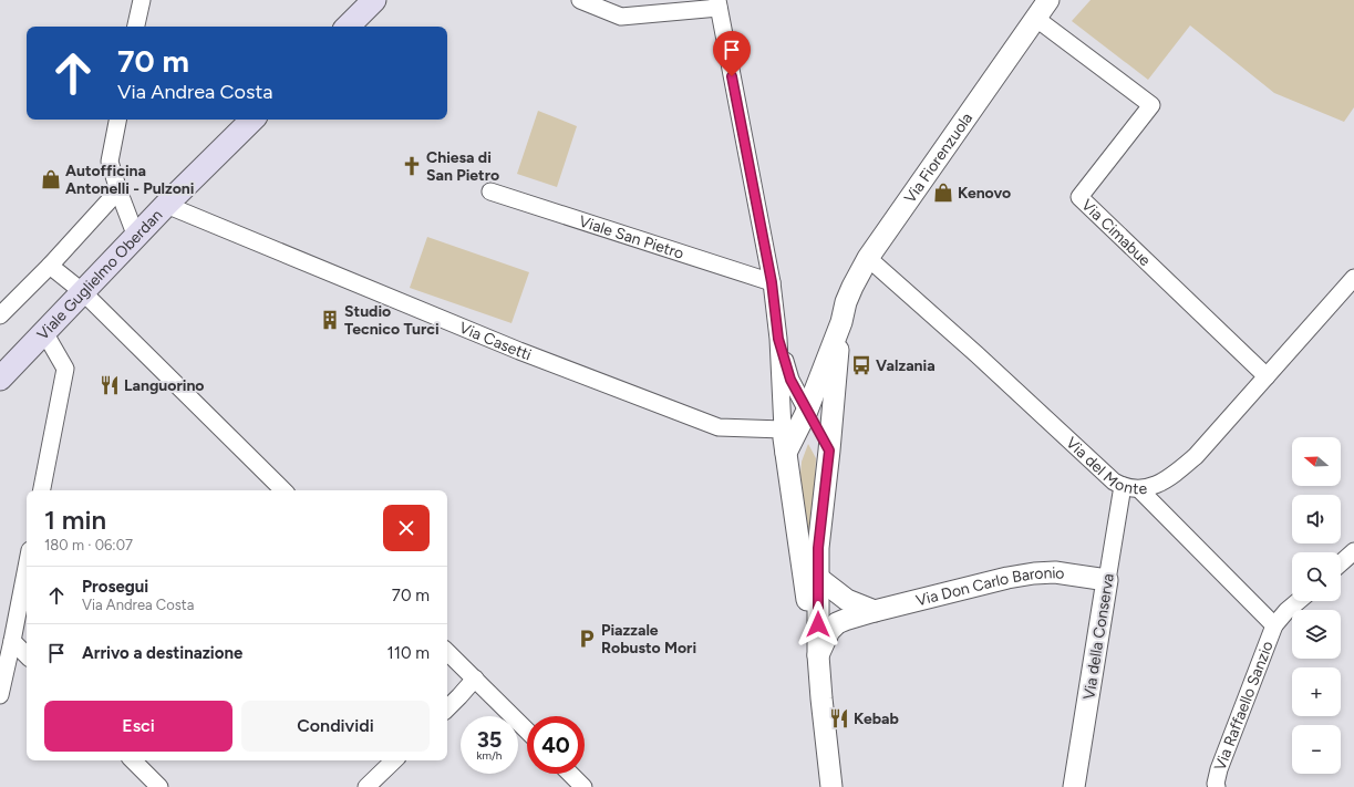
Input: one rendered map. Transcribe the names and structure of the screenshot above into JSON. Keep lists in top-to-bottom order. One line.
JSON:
{"streets":{"main road":["Viale Guglielmo Oberdan"],"street":["Via Fiorenzuola","Via Cimabue","Viale San Pietro","Via Casetti","Via del Monte","Via Don Carlo Baronio","Via della Conserva","Via Raffaello Sanzio"]},"crossings":[["Via Fiorenzuola","Via Cimabue"],["Via Fiorenzuola","Via del Monte"],["Via Fiorenzuola","Via Don Carlo Baronio"],["Via Cimabue","Via del Monte"],["Viale Guglielmo Oberdan","Via Casetti"],["Via del Monte","Via della Conserva"],["Via Don Carlo Baronio","Via della Conserva"]],"places":{"church":["Chiesa di San Pietro"],"shop":["Autofficina Antonelli - Pulzoni","Kenovo"],"building":["Studio Tecnico Turci"],"bus stop":["Valzania"],"restaurant":["Languorino","Kebab"],"parking":["Piazzale Robusto Mori"]},"north":"left","page":{"turn":["70 m","Via Andrea Costa"],"map_buttons":["+","−"],"heading":["1 min","180 m · 06:07"],"list":[{"name":"Prosegui","note":"Via Andrea Costa","value":"70 m"},{"name":"Arrivo a destinazione","value":"110 m"}],"buttons":["Esci","Condividi"],"speed":"35 km/h","limit":"40"}}
